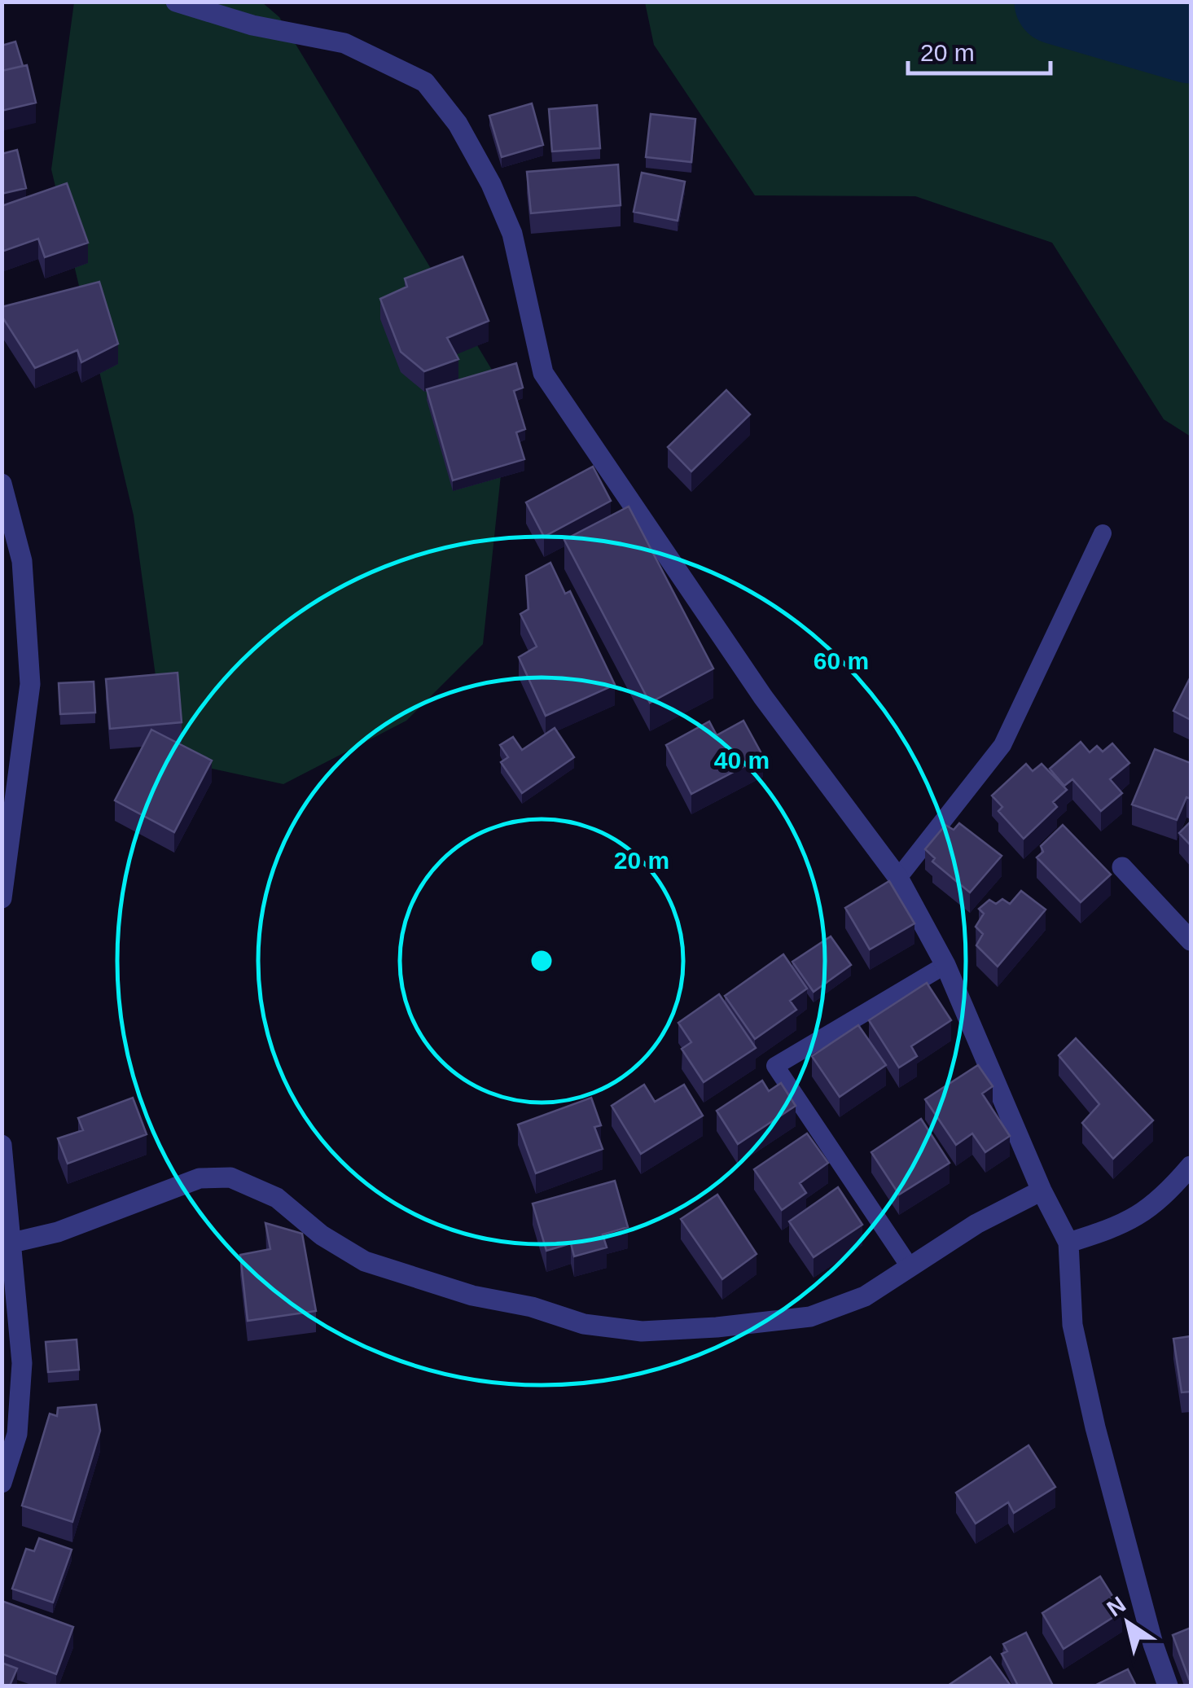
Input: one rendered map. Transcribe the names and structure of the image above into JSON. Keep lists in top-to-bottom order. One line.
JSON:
{"scale_bar":"20 m","north":"top left","rings":["60 m","40 m","20 m"]}
